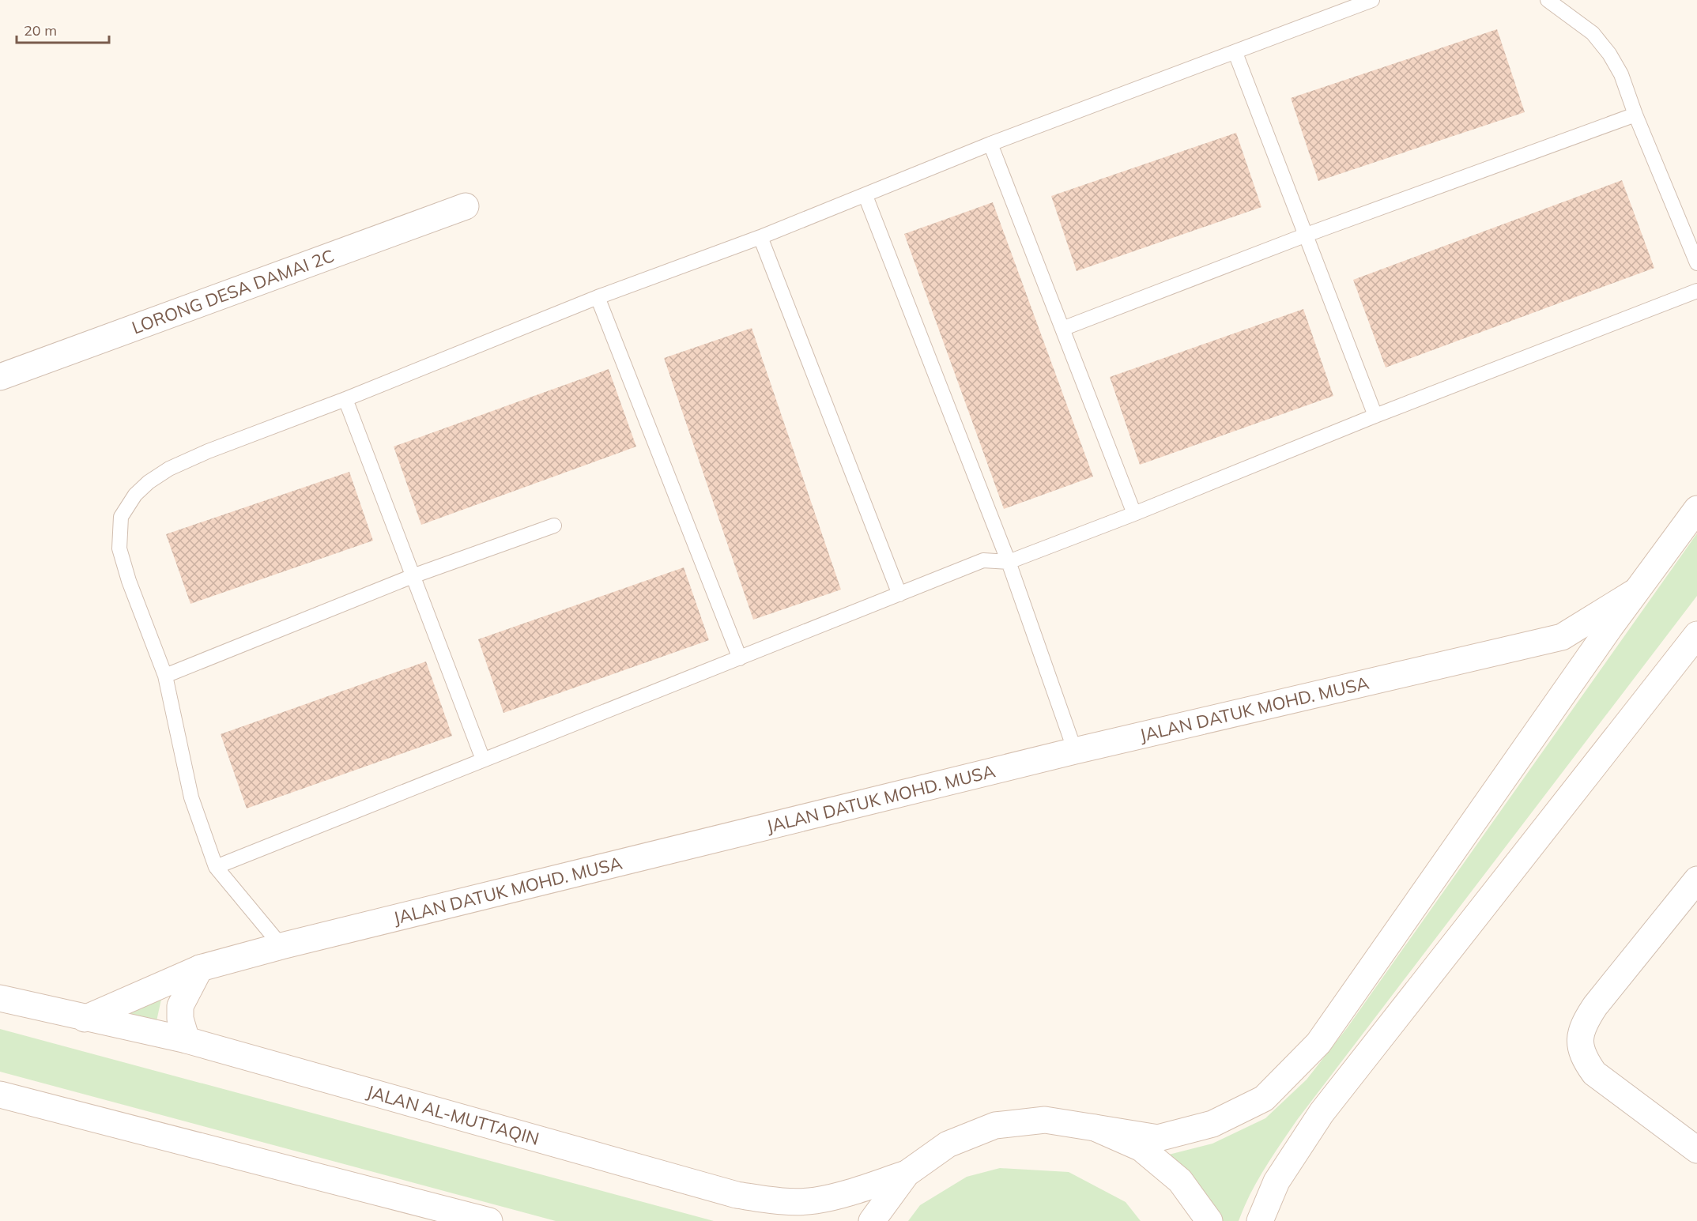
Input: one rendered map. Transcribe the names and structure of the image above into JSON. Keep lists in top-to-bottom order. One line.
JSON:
{"streets":{"main road":["LORONG DESA DAMAI 2C","JALAN DATUK MOHD. MUSA","JALAN AL-MUTTAQIN"]},"crossings":[["JALAN DATUK MOHD. MUSA","JALAN AL-MUTTAQIN"]],"scale_bar":"20 m"}
